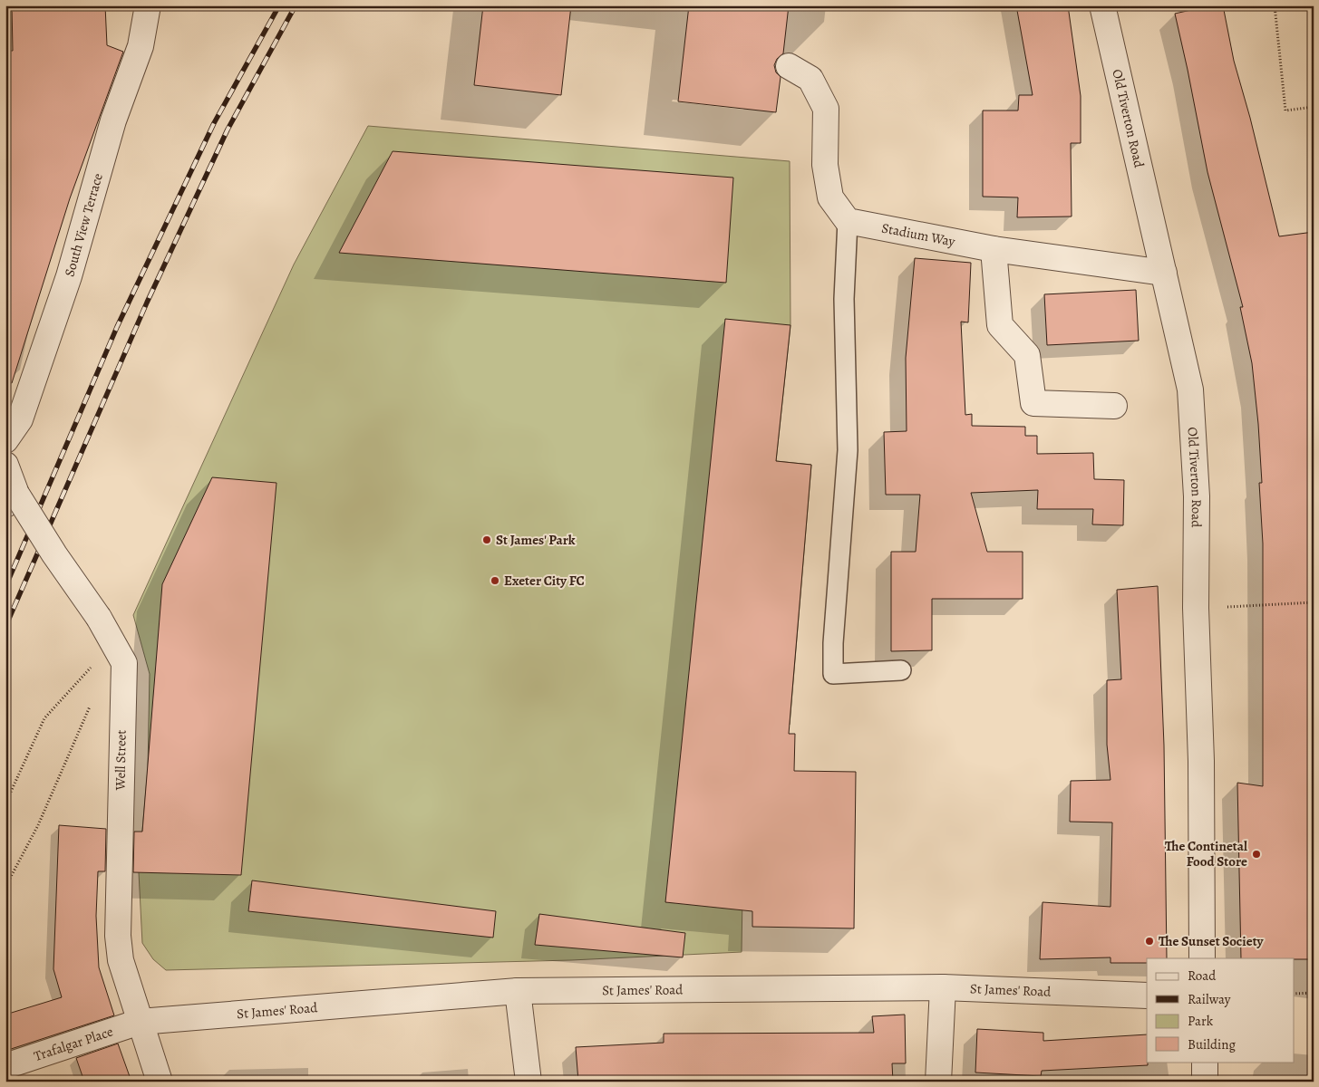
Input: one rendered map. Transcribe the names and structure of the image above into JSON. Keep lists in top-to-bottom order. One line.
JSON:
{"streets":{"street":["Old Tiverton Road","South View Terrace","Stadium Way","Well Street","St James' Road","Trafalgar Place"]},"crossings":[["Old Tiverton Road","Stadium Way"],["Well Street","St James' Road"],["Well Street","Trafalgar Place"],["St James' Road","Trafalgar Place"]],"places":["St James' Park","Exeter City FC","The Continetal Food Store","The Sunset Society"],"legend":["Road","Railway","Park","Building"]}
